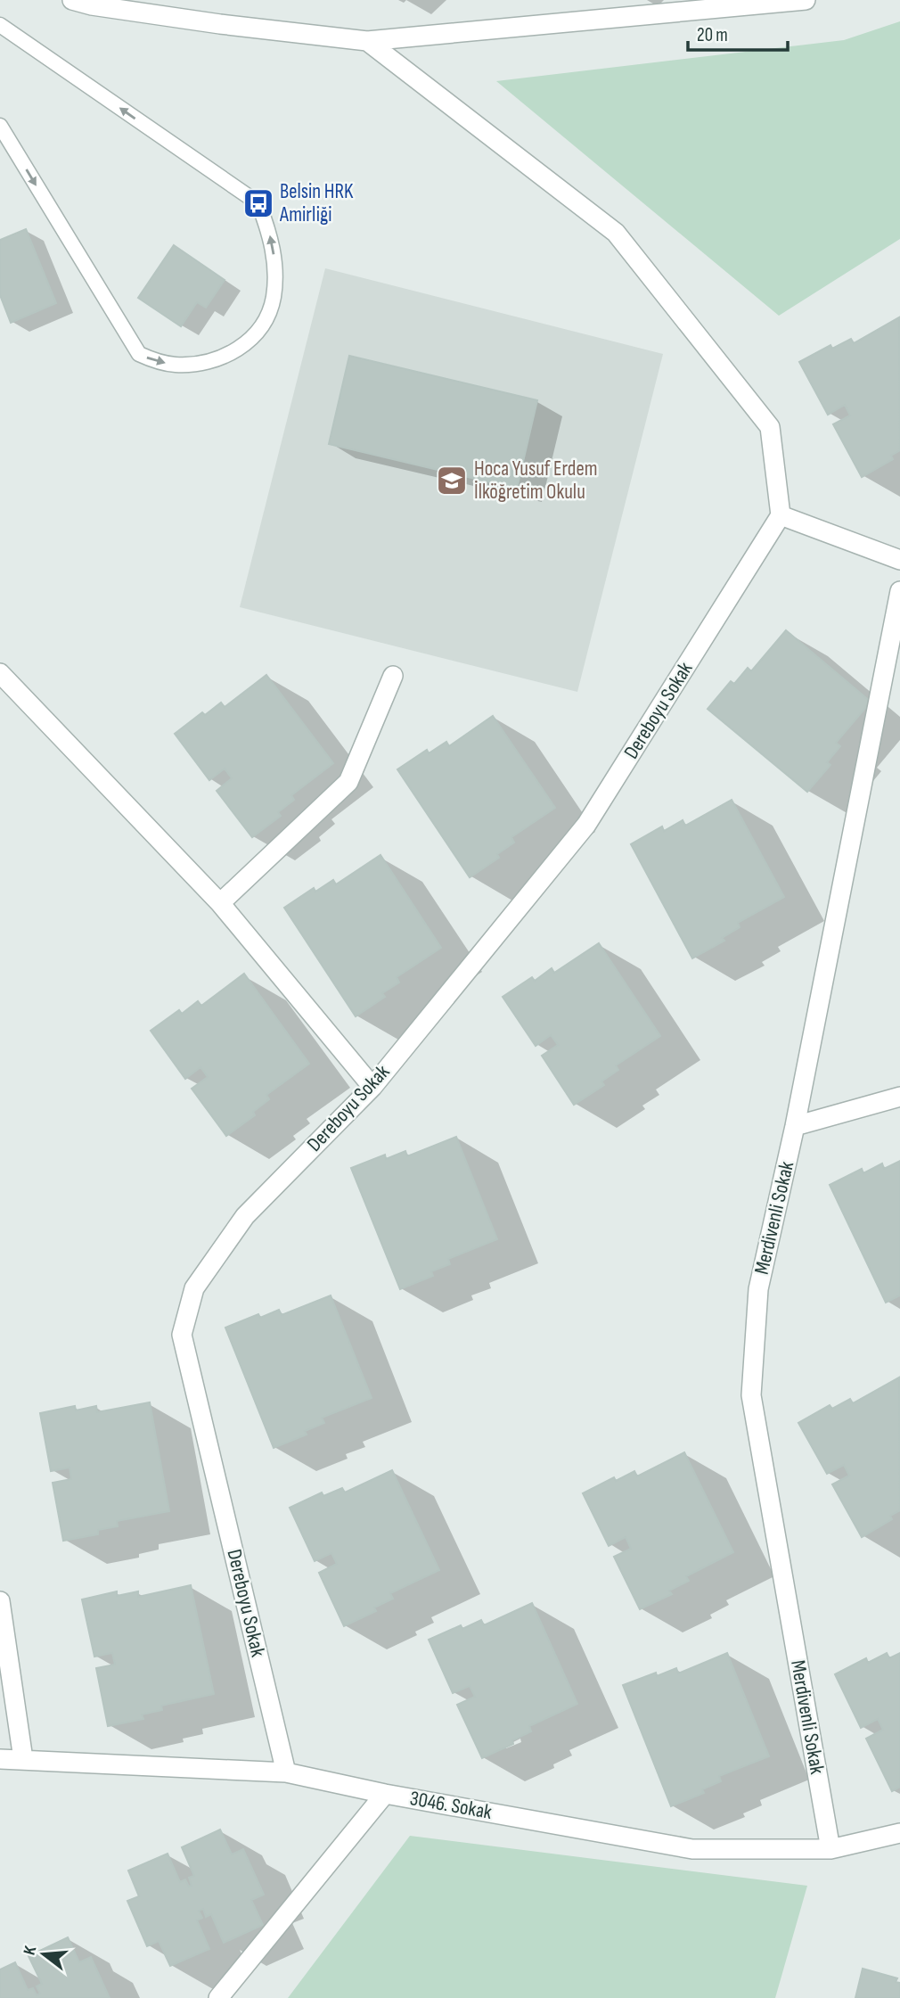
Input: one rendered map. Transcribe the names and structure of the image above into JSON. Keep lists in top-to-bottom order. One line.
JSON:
{"streets":{"street":["Dereboyu Sokak","Merdivenli Sokak","3046. Sokak"]},"crossings":[["Dereboyu Sokak","3046. Sokak"],["Merdivenli Sokak","3046. Sokak"]],"places":{"bus stop":["Belsin HRK Amirliği"],"school or university":["Hoca Yusuf Erdem İlköğretim Okulu"]},"scale_bar":"20 m","north":"left"}
